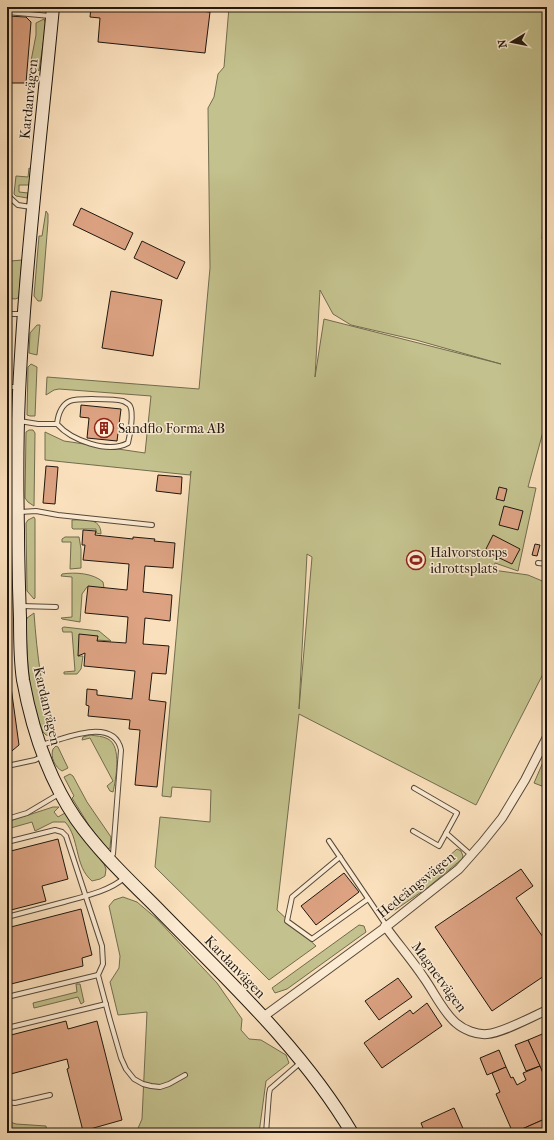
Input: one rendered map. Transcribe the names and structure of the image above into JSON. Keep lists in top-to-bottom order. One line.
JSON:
{"streets":{"street":["Kardanvägen","Hedeängsvägen","Magnetvägen"]},"crossings":[["Kardanvägen","Hedeängsvägen"],["Hedeängsvägen","Magnetvägen"]],"places":{"building":["Sandflo Forma AB"],"sports":["Halvorstorps idrottsplats"]},"north":"left"}
